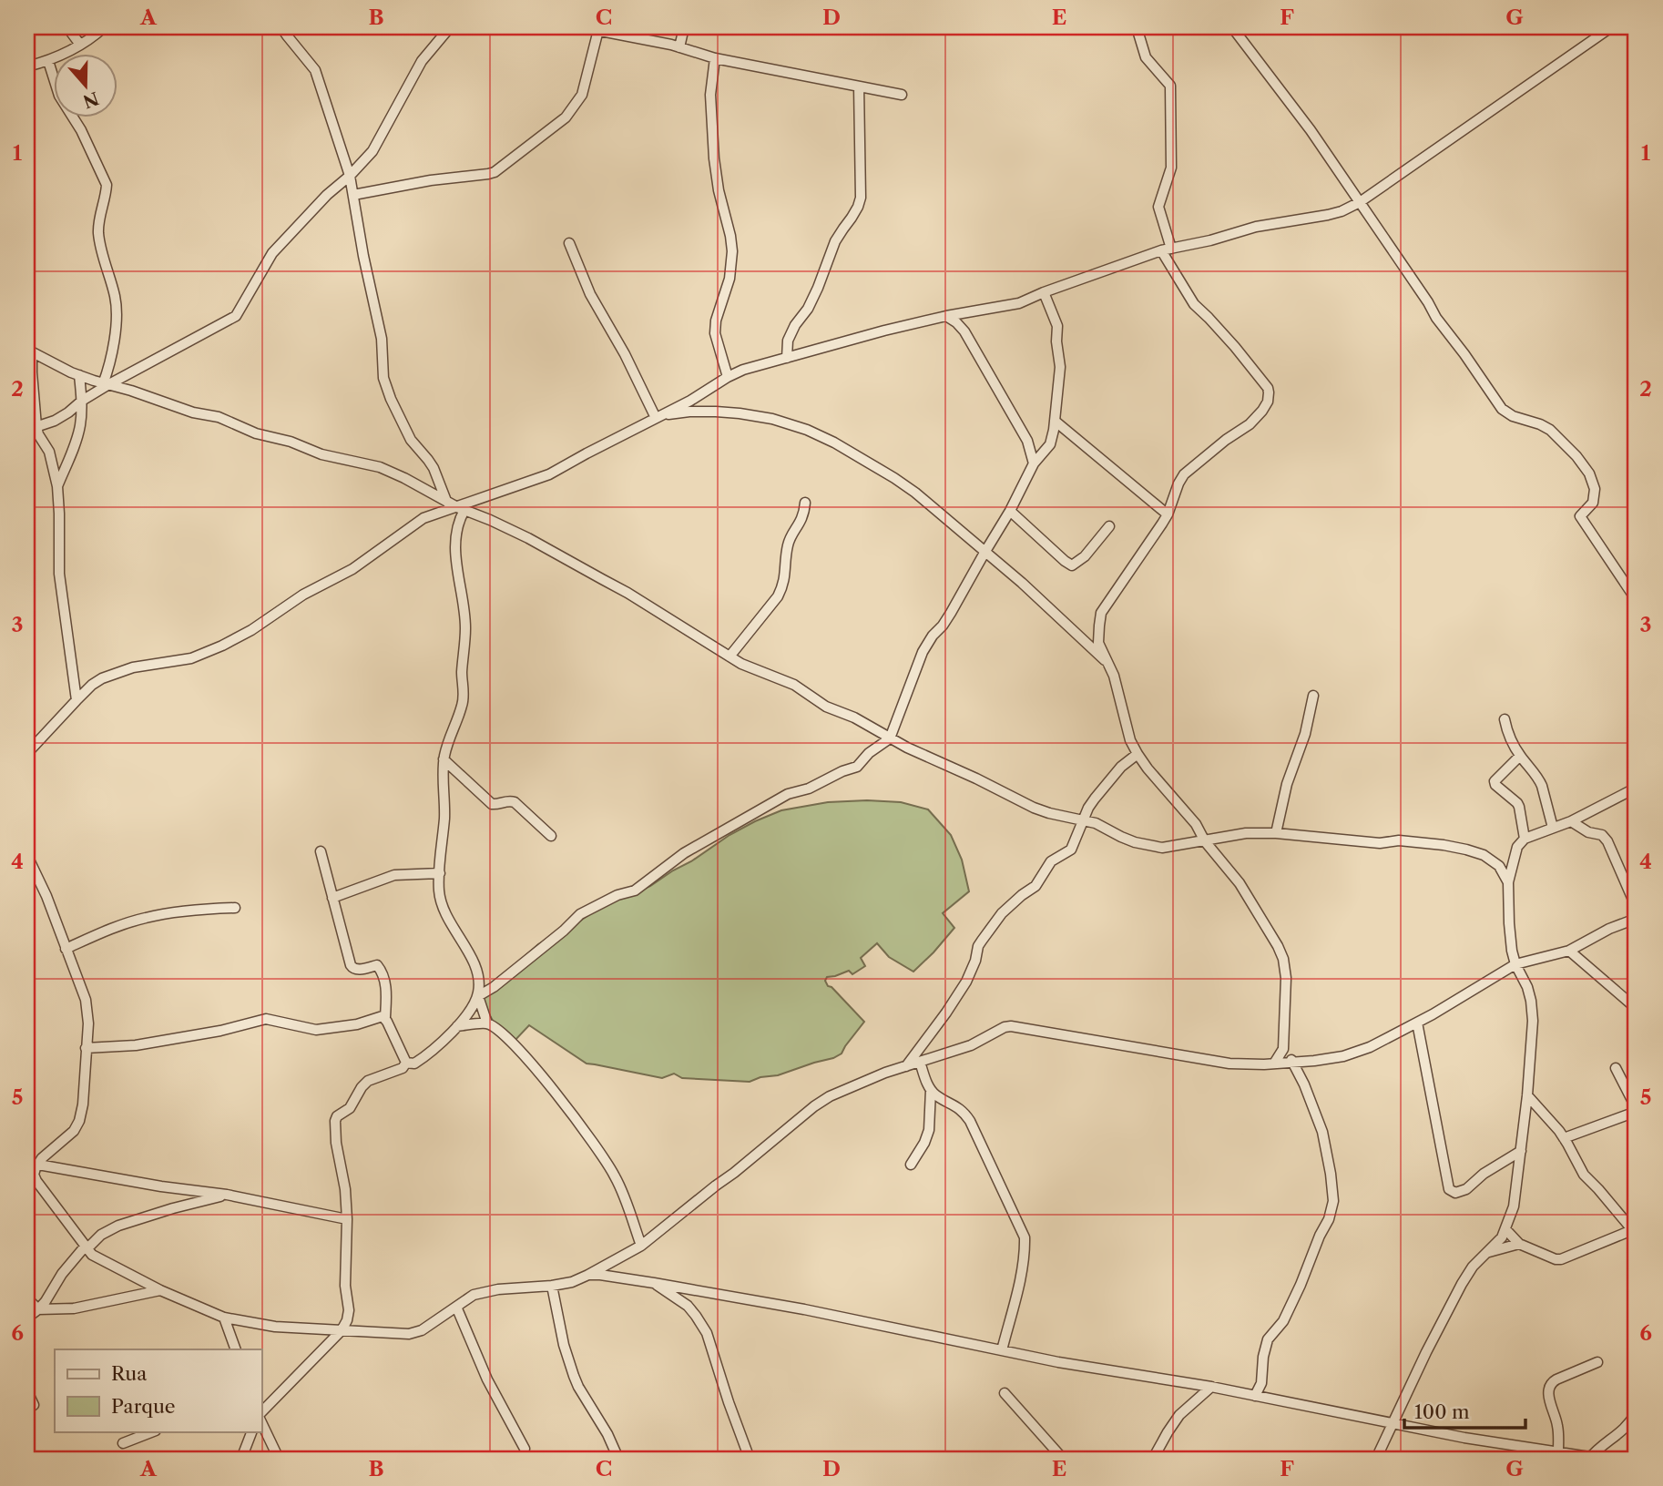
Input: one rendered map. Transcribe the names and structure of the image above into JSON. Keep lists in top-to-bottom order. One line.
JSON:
{"legend":["Rua","Parque"],"scale_bar":"100 m","north":"bottom","grid":{"columns":["A","B","C","D","E","F","G"],"rows":["1","2","3","4","5","6"]}}
